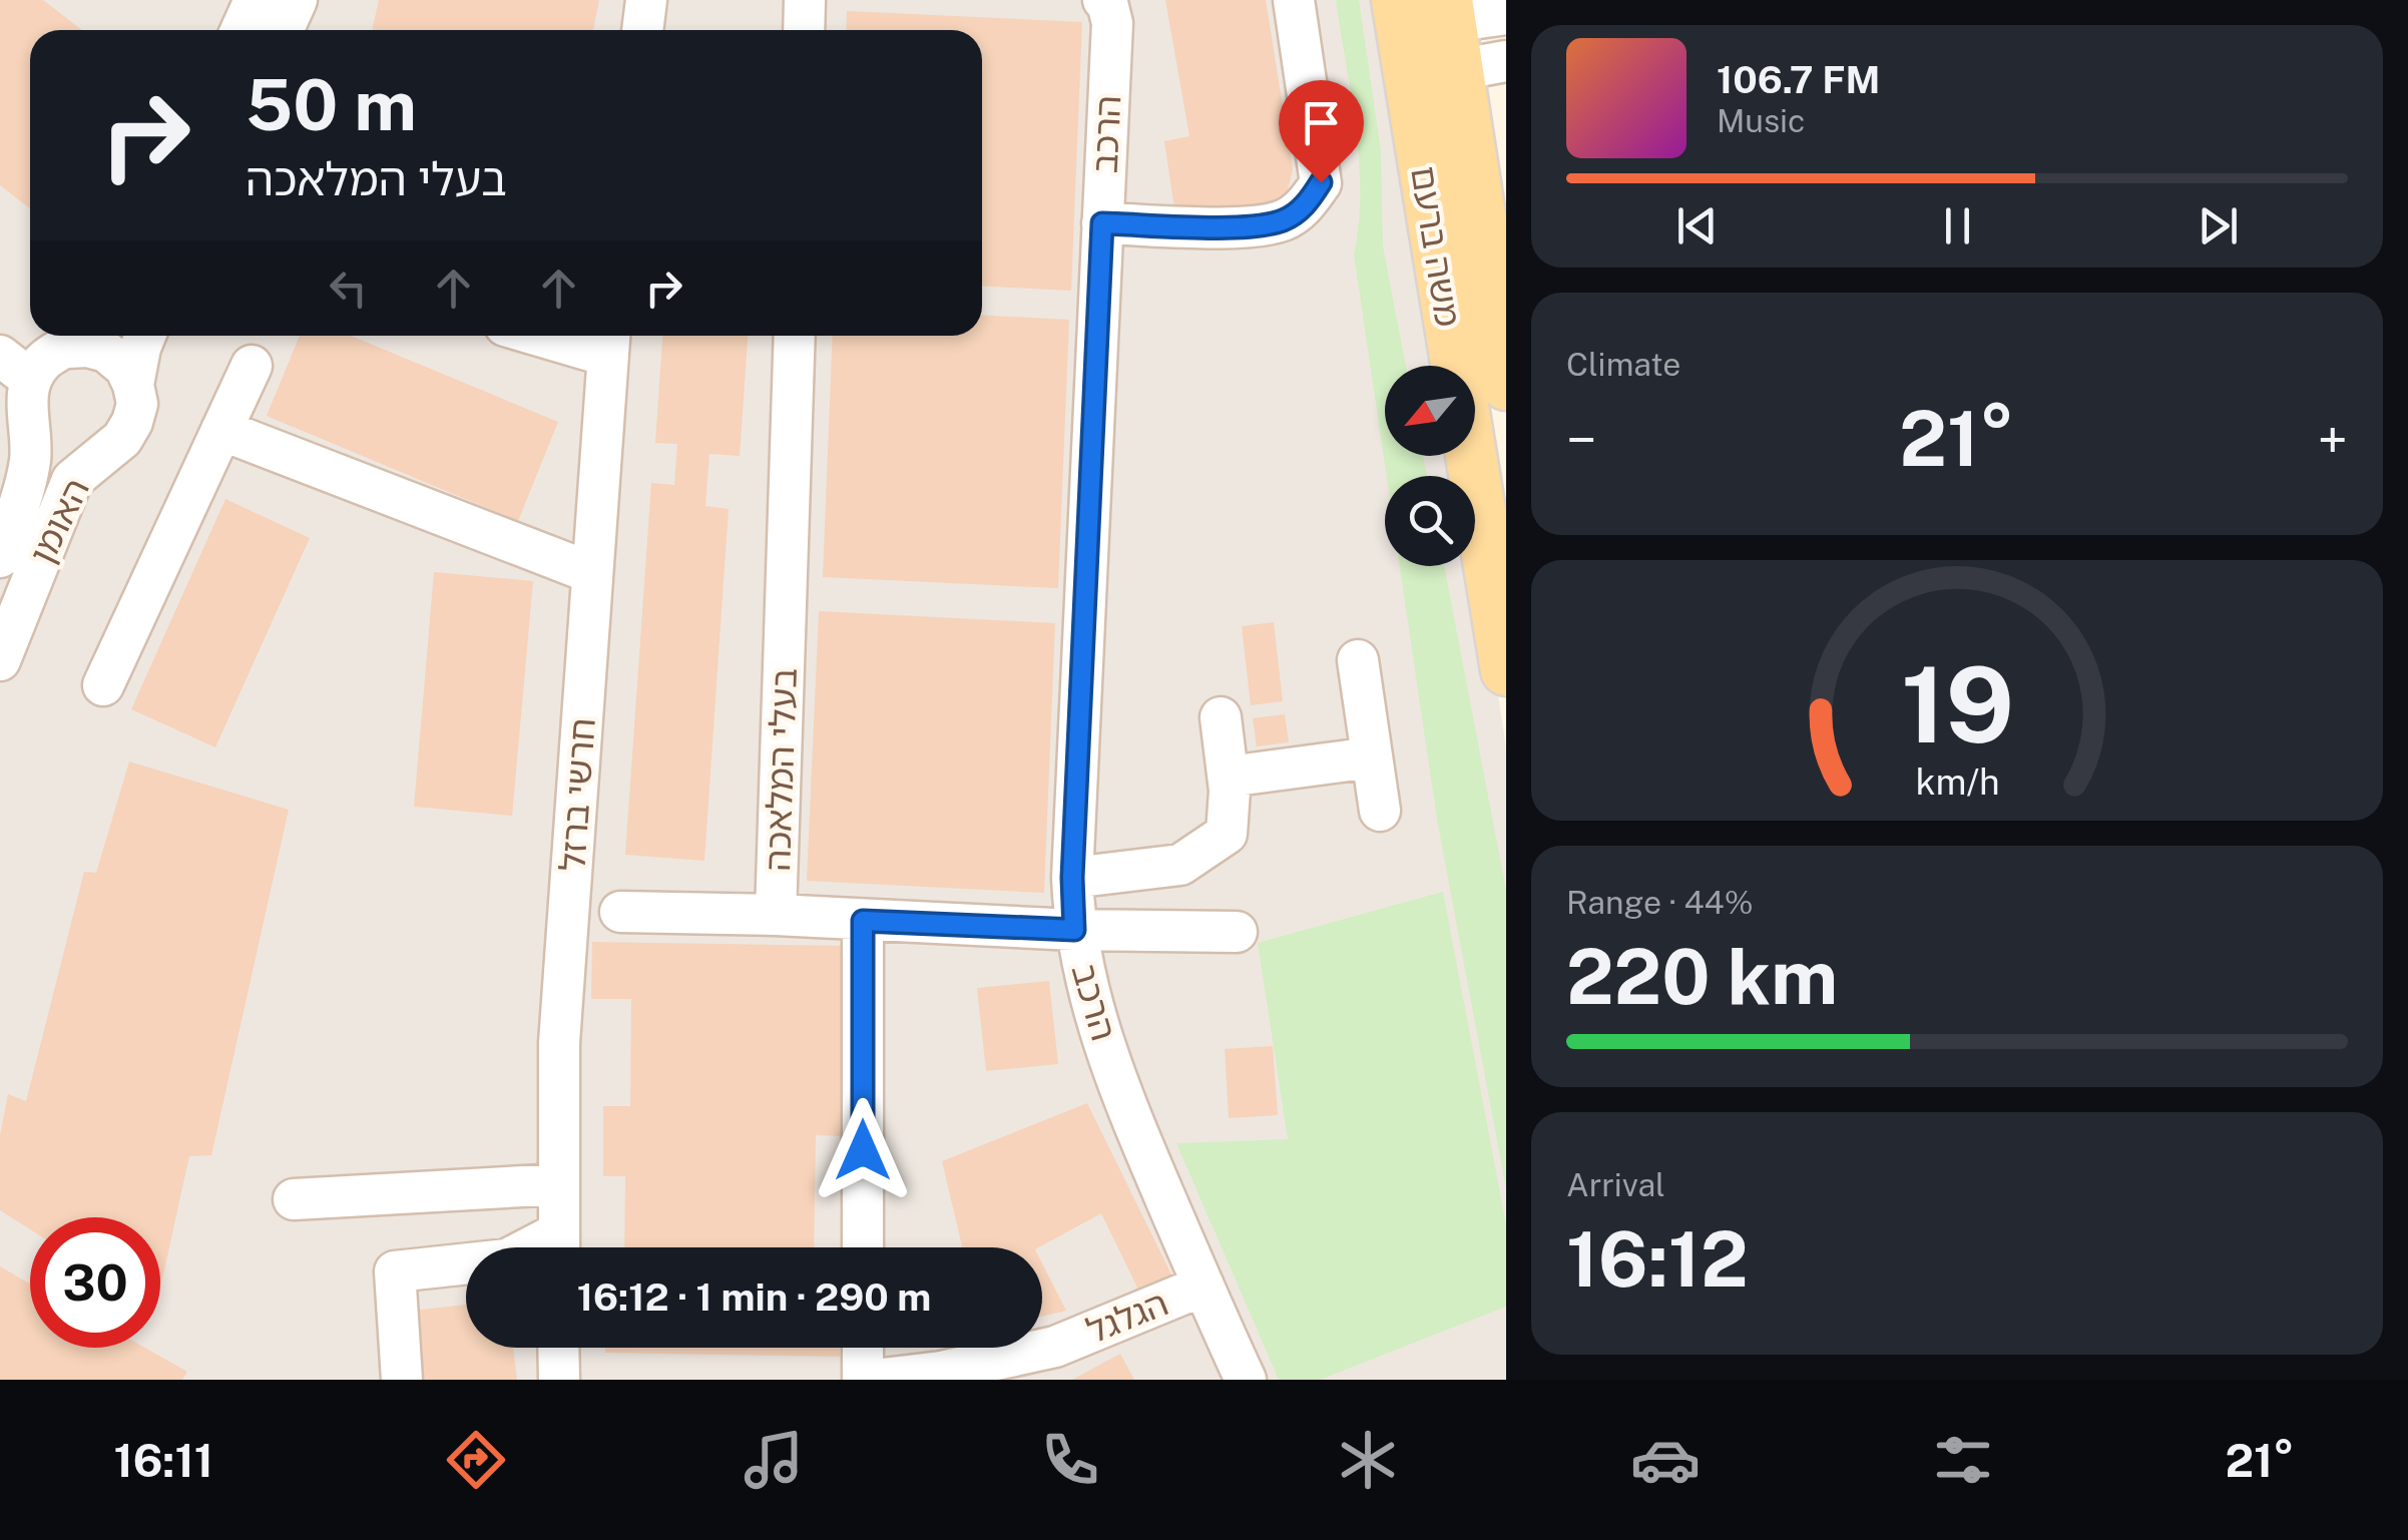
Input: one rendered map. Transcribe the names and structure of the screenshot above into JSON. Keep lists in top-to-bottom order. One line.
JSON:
{"streets":{"main road":["משה ברעם"],"street":["הרכב","האומן","בעלי המלאכה","חרשי ברזל","הגלגל"]},"crossings":[["הרכב","בעלי המלאכה"],["הרכב","הגלגל"]],"north":"bottom left","page":{"turn":["50 m","בעלי המלאכה"],"song":["106.7 FM","Music"],"tile":["Climate",["Range · 44%","220 km"],["Arrival","16:12"]],"heat":["−","21°","+"],"limit":"30","trip":"16:12 · 1 min · 290 m","tabs":["16:11","21°"],"gauge":["19","km/h"]}}
